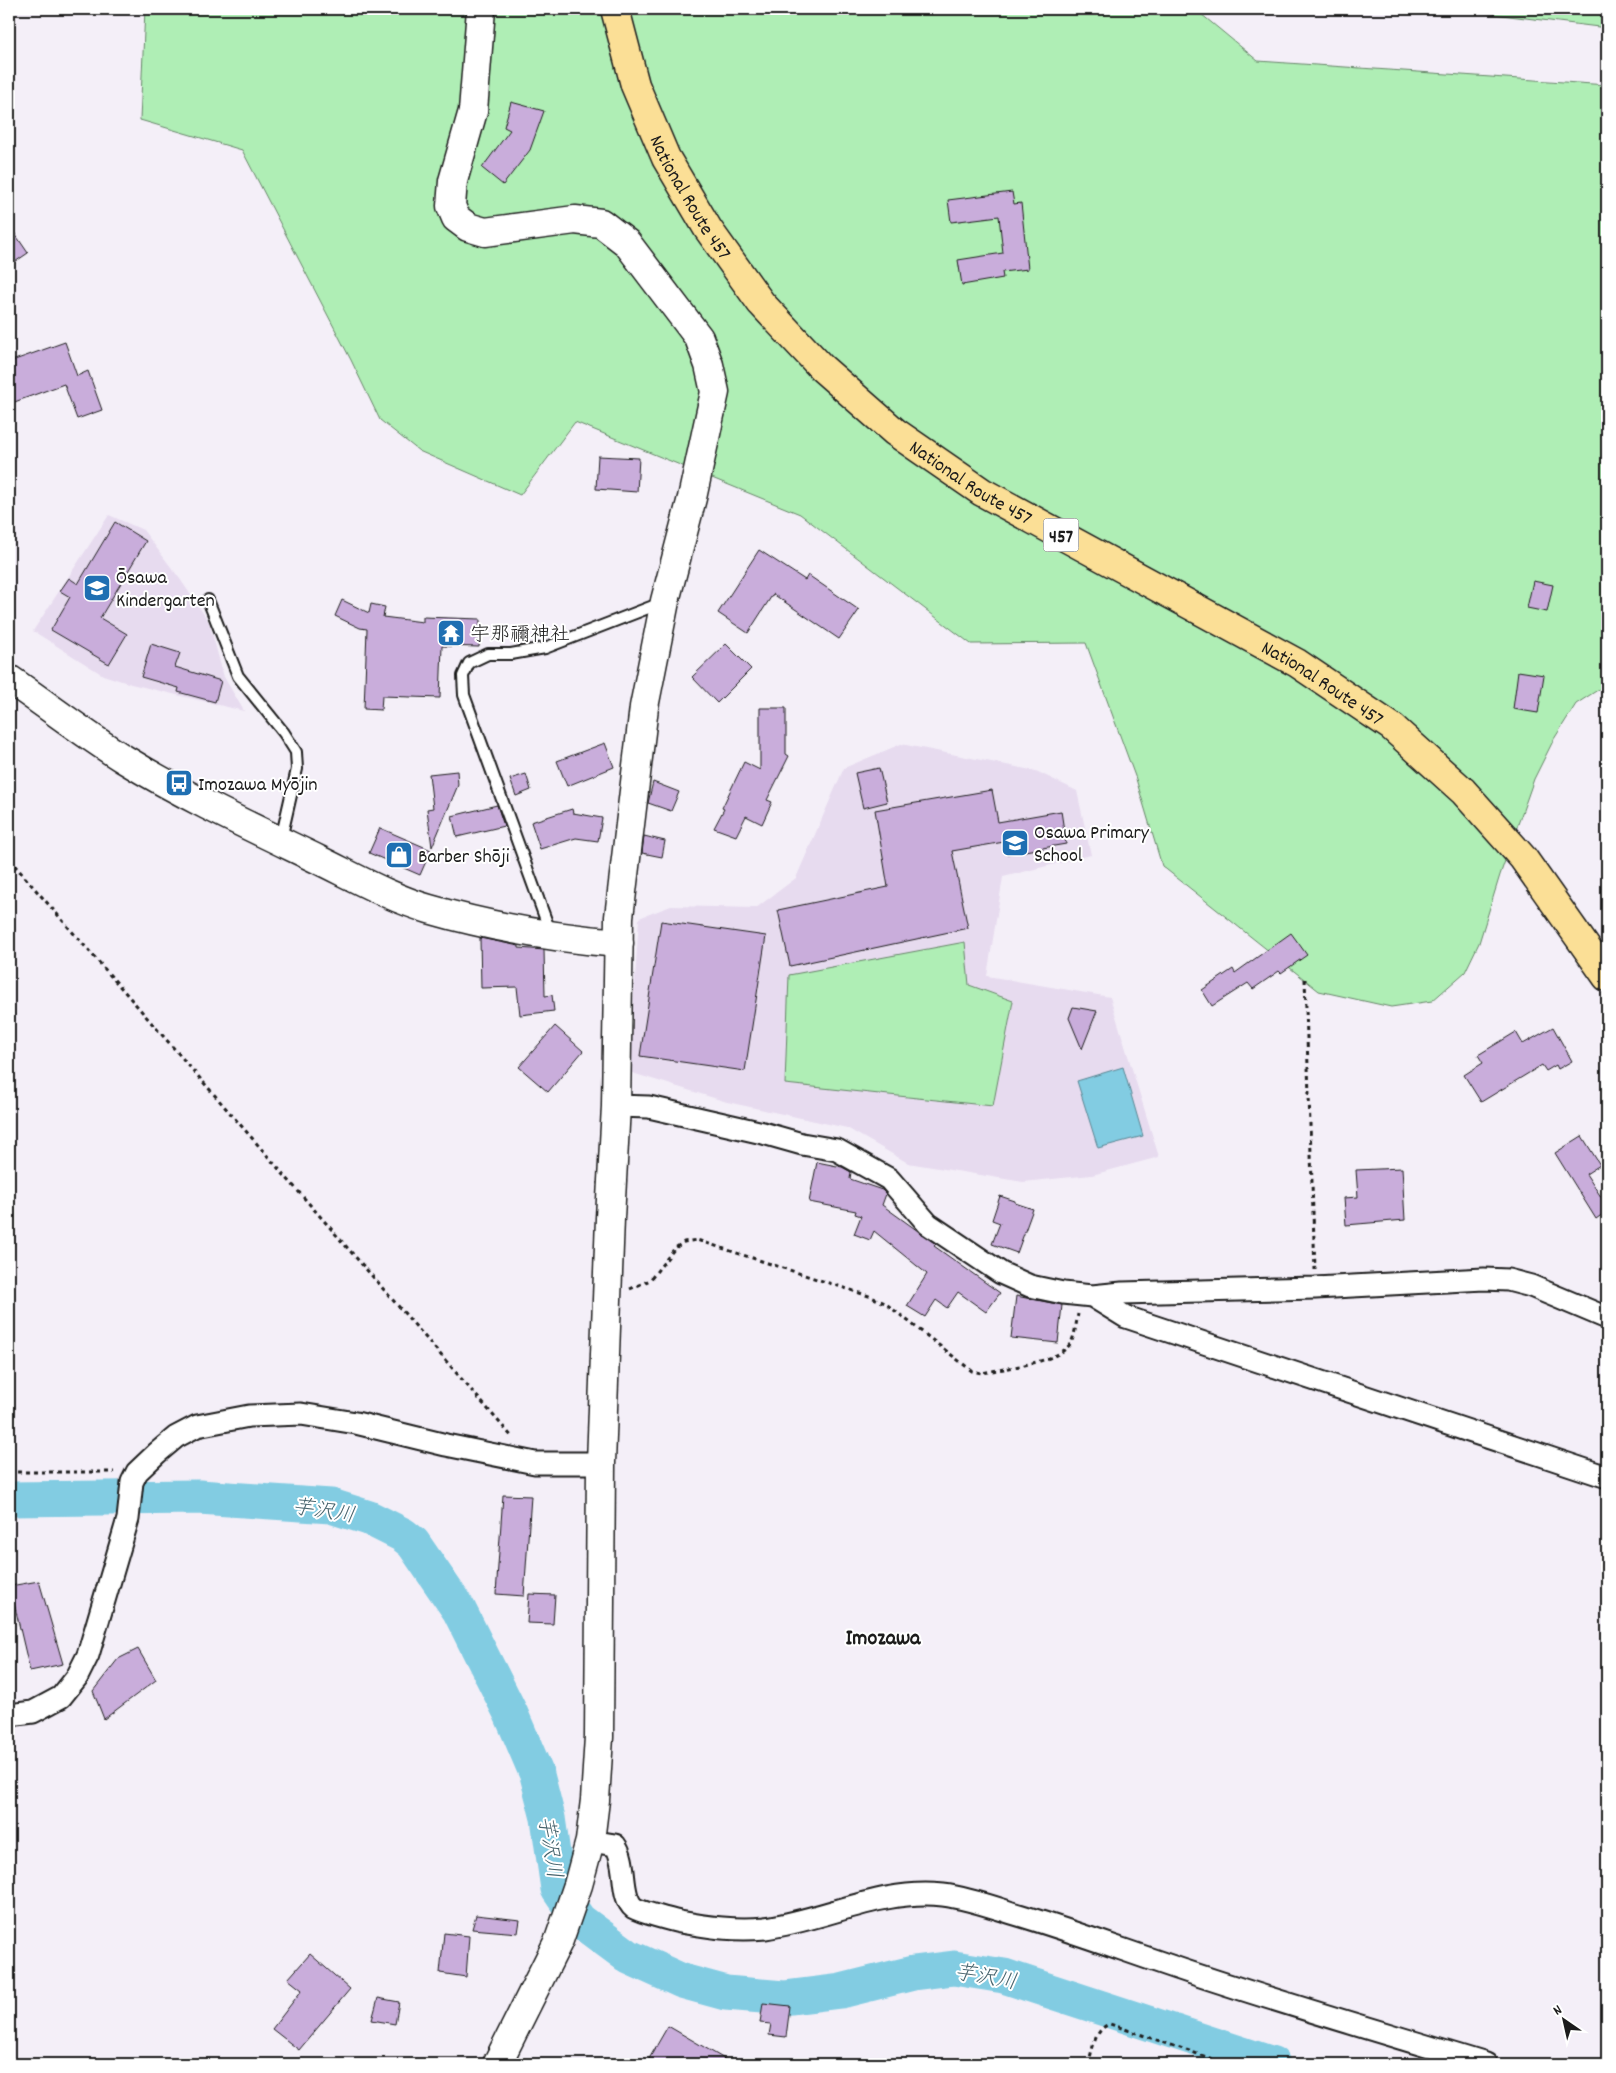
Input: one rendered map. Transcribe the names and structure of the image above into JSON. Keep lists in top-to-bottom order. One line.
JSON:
{"streets":{"highway":["National Route 457","457"]},"districts":["Imozawa"],"water":["芋沢川"],"places":{"school or university":["Ōsawa Kindergarten","Osawa Primary School"],"temple":["宇那禰神社"],"bus stop":["Imozawa Myōjin"],"shop":["Barber Shōji"]},"north":"top left"}
